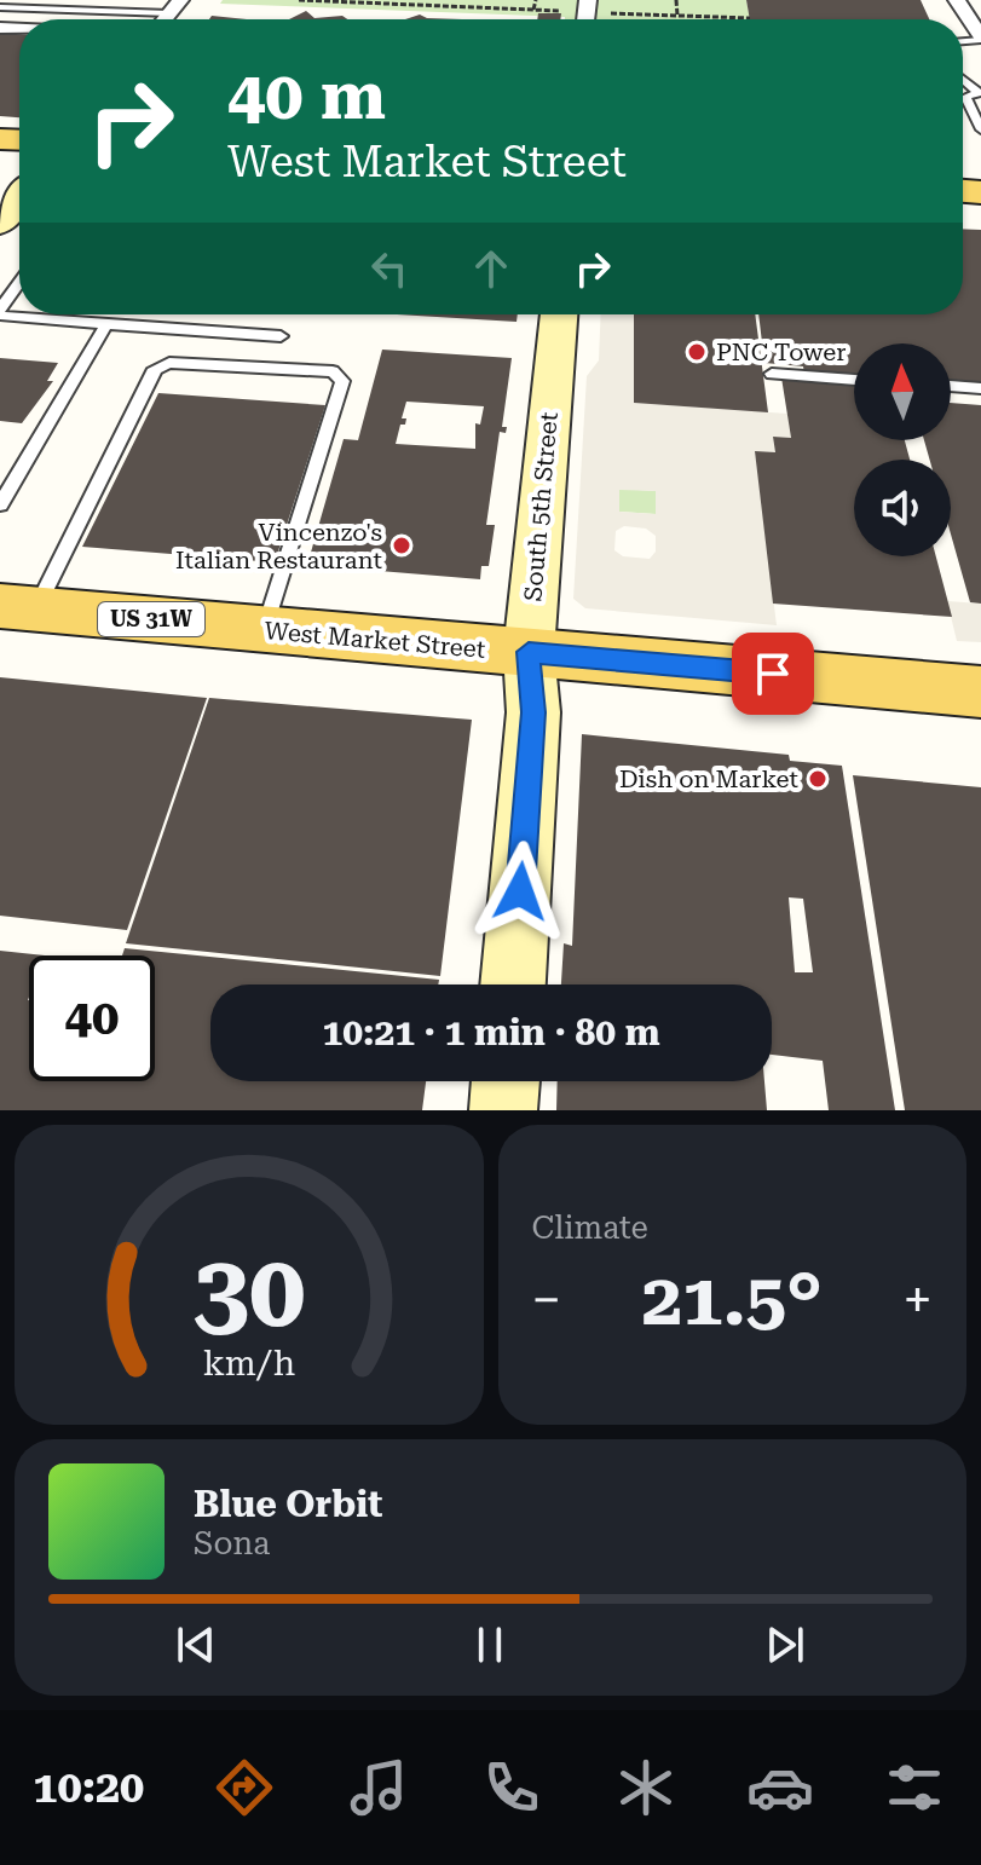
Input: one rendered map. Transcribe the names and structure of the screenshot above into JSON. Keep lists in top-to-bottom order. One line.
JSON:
{"streets":{"main road":["US 31W","West Market Street"],"street":["South 5th Street"]},"crossings":[["South 5th Street","West Market Street"]],"places":["PNC Tower","Vincenzo's Italian Restaurant","Dish on Market"],"north":"top","page":{"turn":["40 m","West Market Street"],"limit":"40","trip":"10:21 · 1 min · 80 m","tile":"Climate","heat":["−","21.5°","+"],"song":["Blue Orbit","Sona"],"tabs":"10:20","gauge":["30","km/h"]}}
